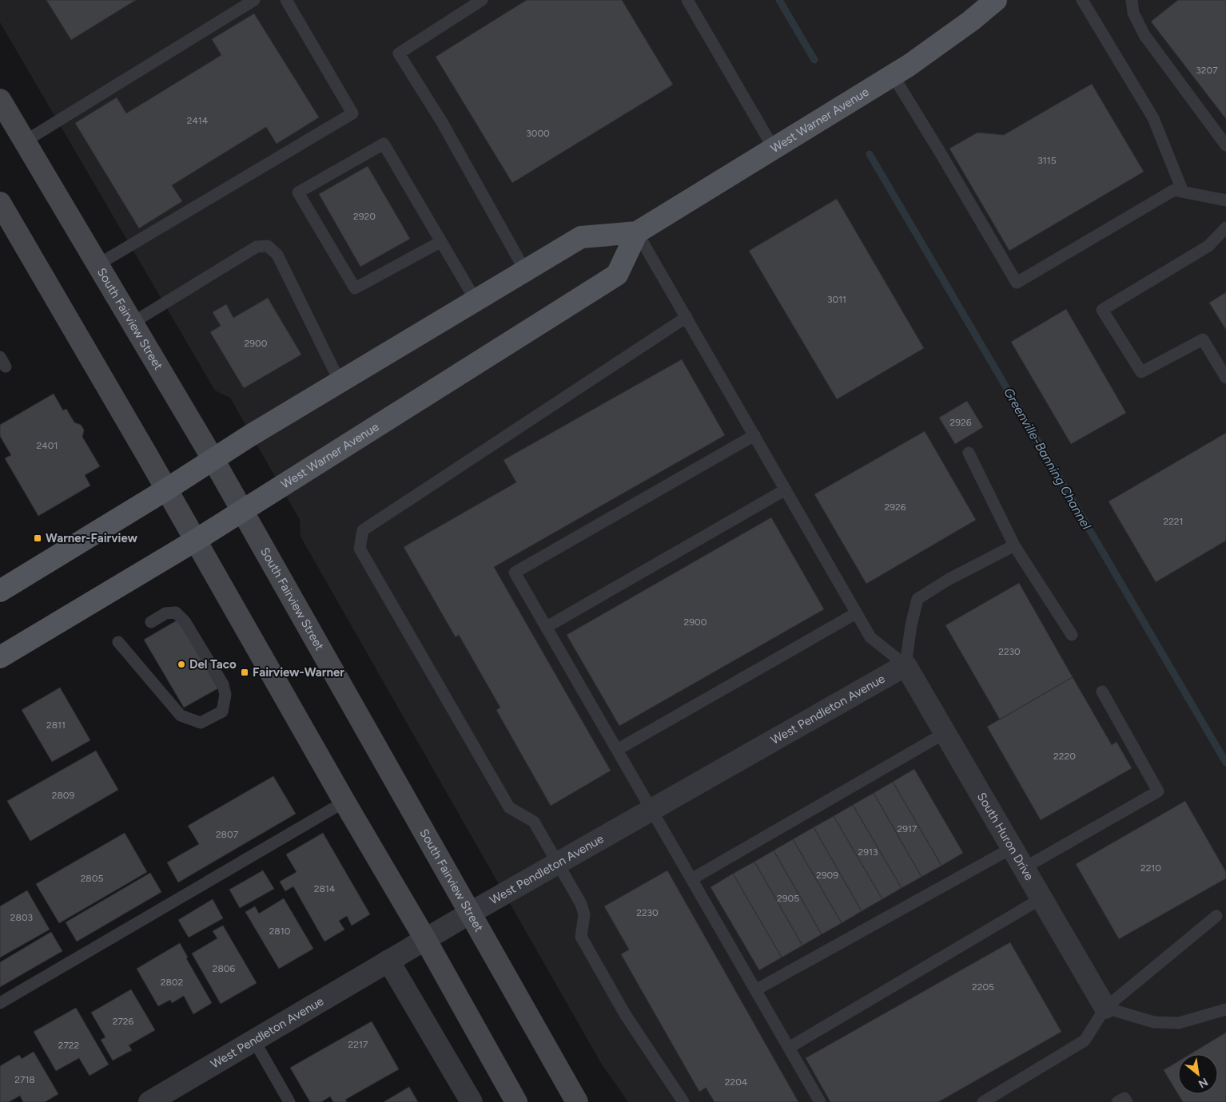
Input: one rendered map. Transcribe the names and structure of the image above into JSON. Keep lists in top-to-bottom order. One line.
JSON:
{"streets":{"main road":["West Warner Avenue","South Fairview Street"],"street":["West Pendleton Avenue","South Huron Drive"]},"crossings":[["West Warner Avenue","South Fairview Street"],["South Fairview Street","West Pendleton Avenue"],["West Pendleton Avenue","South Huron Drive"]],"water":["Greenville-Banning Channel"],"places":{"transit":["Warner-Fairview","Fairview-Warner"],"other":["Del Taco"]},"house_numbers":["3207","2414","3000","3115","2920","3011","2900","2926","2401","2926","2221","2900","2230","2811","2220","2809","2917","2807","2913","2210","2909","2805","2814","2905","2230","2803","2810","2806","2802","2205","2726","2217","2722","2718","2204"],"north":"bottom right"}
